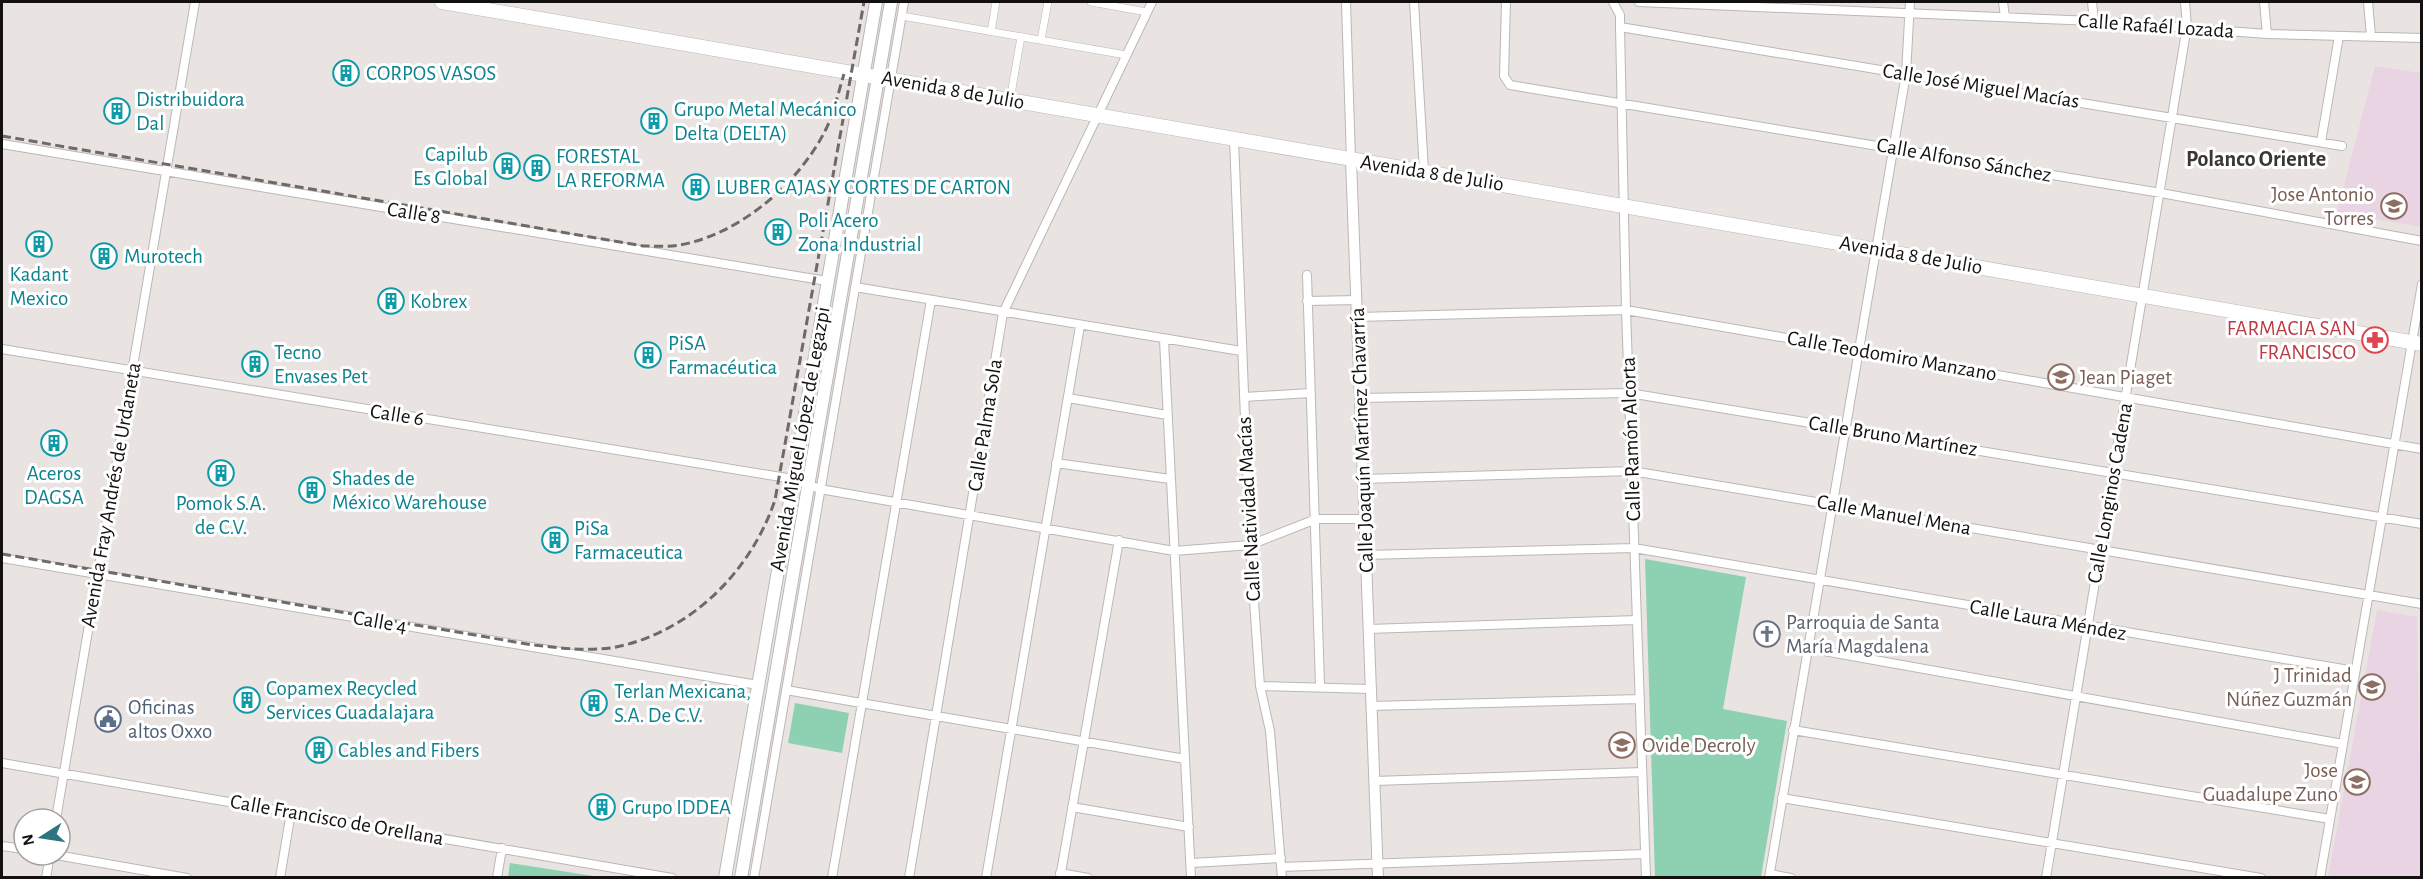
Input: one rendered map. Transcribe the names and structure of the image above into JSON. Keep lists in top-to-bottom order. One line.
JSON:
{"streets":{"main road":["Avenida 8 de Julio","Avenida Miguel López de Legazpi"],"street":["Calle Rafaél Lozada","Calle José Miguel Macías","Calle Alfonso Sánchez","Calle 8","Calle Teodomiro Manzano","Calle 6","Calle Palma Sola","Calle Bruno Martínez","Calle Ramón Alcorta","Calle Joaquín Martínez Chavarría","Calle Longinos Cadena","Avenida Fray Andrés de Urdaneta","Calle Natividad Macías","Calle Manuel Mena","Calle Laura Méndez","Calle 4","Calle Francisco de Orellana"]},"crossings":[["Calle Rafaél Lozada","Calle Longinos Cadena"],["Calle José Miguel Macías","Calle Ramón Alcorta"],["Calle José Miguel Macías","Calle Longinos Cadena"],["Avenida 8 de Julio","Calle Palma Sola"],["Avenida 8 de Julio","Avenida Miguel López de Legazpi"],["Avenida 8 de Julio","Calle Ramón Alcorta"],["Avenida 8 de Julio","Calle Joaquín Martínez Chavarría"],["Avenida 8 de Julio","Calle Longinos Cadena"],["Avenida 8 de Julio","Calle Natividad Macías"],["Calle Alfonso Sánchez","Calle Ramón Alcorta"],["Calle Alfonso Sánchez","Calle Longinos Cadena"],["Calle 8","Avenida Miguel López de Legazpi"],["Calle 8","Avenida Fray Andrés de Urdaneta"],["Calle Teodomiro Manzano","Calle Ramón Alcorta"],["Calle Teodomiro Manzano","Calle Joaquín Martínez Chavarría"],["Calle Teodomiro Manzano","Calle Longinos Cadena"],["Calle 6","Calle Palma Sola"],["Calle 6","Avenida Miguel López de Legazpi"],["Calle 6","Avenida Fray Andrés de Urdaneta"],["Calle 6","Calle Natividad Macías"],["Calle Bruno Martínez","Calle Ramón Alcorta"],["Calle Bruno Martínez","Calle Joaquín Martínez Chavarría"],["Calle Bruno Martínez","Calle Longinos Cadena"],["Avenida Miguel López de Legazpi","Calle 4"],["Calle Ramón Alcorta","Calle Manuel Mena"],["Calle Ramón Alcorta","Calle Laura Méndez"],["Calle Joaquín Martínez Chavarría","Calle Manuel Mena"],["Calle Joaquín Martínez Chavarría","Calle Laura Méndez"],["Calle Longinos Cadena","Calle Manuel Mena"],["Calle Longinos Cadena","Calle Laura Méndez"],["Avenida Fray Andrés de Urdaneta","Calle 4"],["Avenida Fray Andrés de Urdaneta","Calle Francisco de Orellana"]],"districts":["Polanco Oriente"],"places":{"building":["CORPOS VASOS","Distribuidora Dal","Grupo Metal Mecánico Delta (DELTA)","Capilub Es Global","FORESTAL LA REFORMA","LUBER CAJAS Y CORTES DE CARTON","Poli Acero Zona Industrial","Kadant Mexico","Murotech","Kobrex","PiSA Farmacéutica","Tecno Envases Pet","Aceros DAGSA","Pomok S.A. de C.V.","Shades de México Warehouse","PiSa Farmaceutica","Copamex Recycled Services Guadalajara","Terlan Mexicana, S.A. De C.V.","Cables and Fibers","Grupo IDDEA"],"school or university":["Jose Antonio Torres","Jean Piaget","J Trinidad Núñez Guzmán","Ovide Decroly","Jose Guadalupe Zuno"],"pharmacy":["FARMACIA SAN FRANCISCO"],"church":["Parroquia de Santa María Magdalena"],"public building":["Oficinas altos Oxxo"]},"north":"left"}
